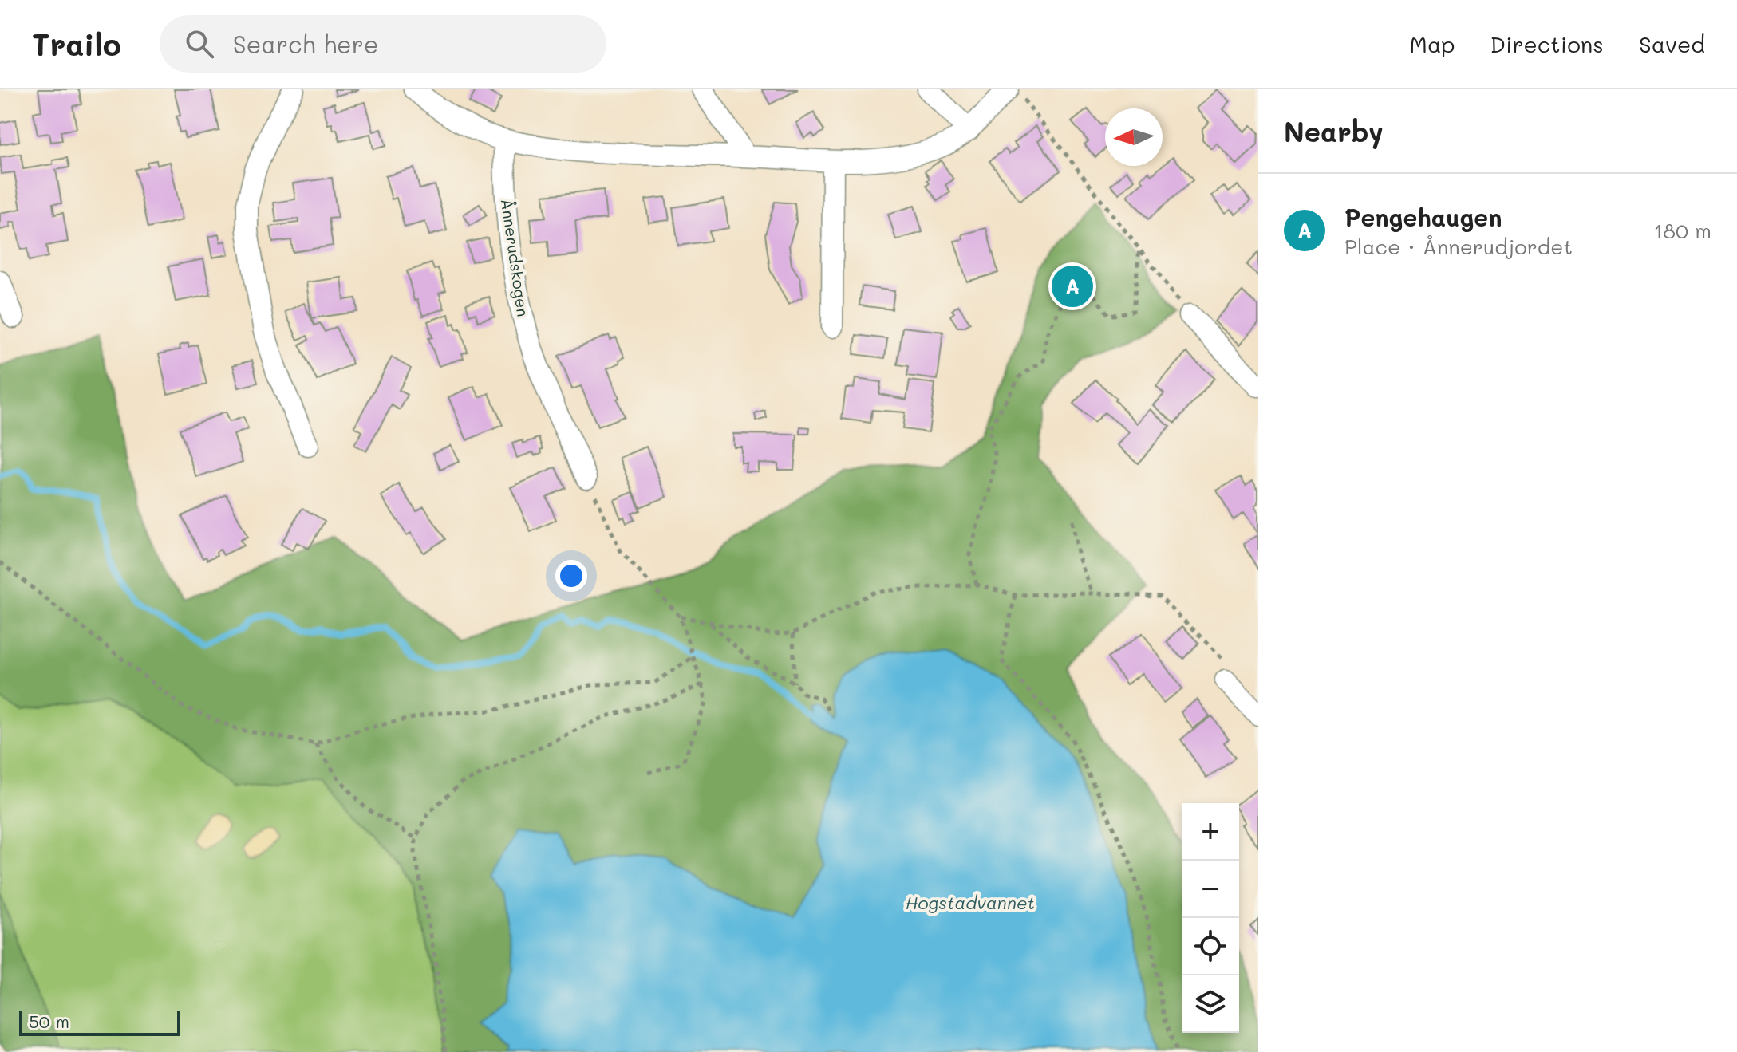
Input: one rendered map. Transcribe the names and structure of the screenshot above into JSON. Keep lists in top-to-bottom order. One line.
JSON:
{"streets":{"street":["Ånnerudskogen"]},"water":["Hogstadvannet"],"scale_bar":"50 m","north":"left","page":{"header":"Trailo","search":"Search here","nav":["Map","Directions","Saved"],"heading":"Nearby","list":[{"mark":"A","name":"Pengehaugen","note":"Place · Ånnerudjordet","value":"180 m"}],"pins":"A","map_buttons":["+","−"],"scale":"50 m"}}
